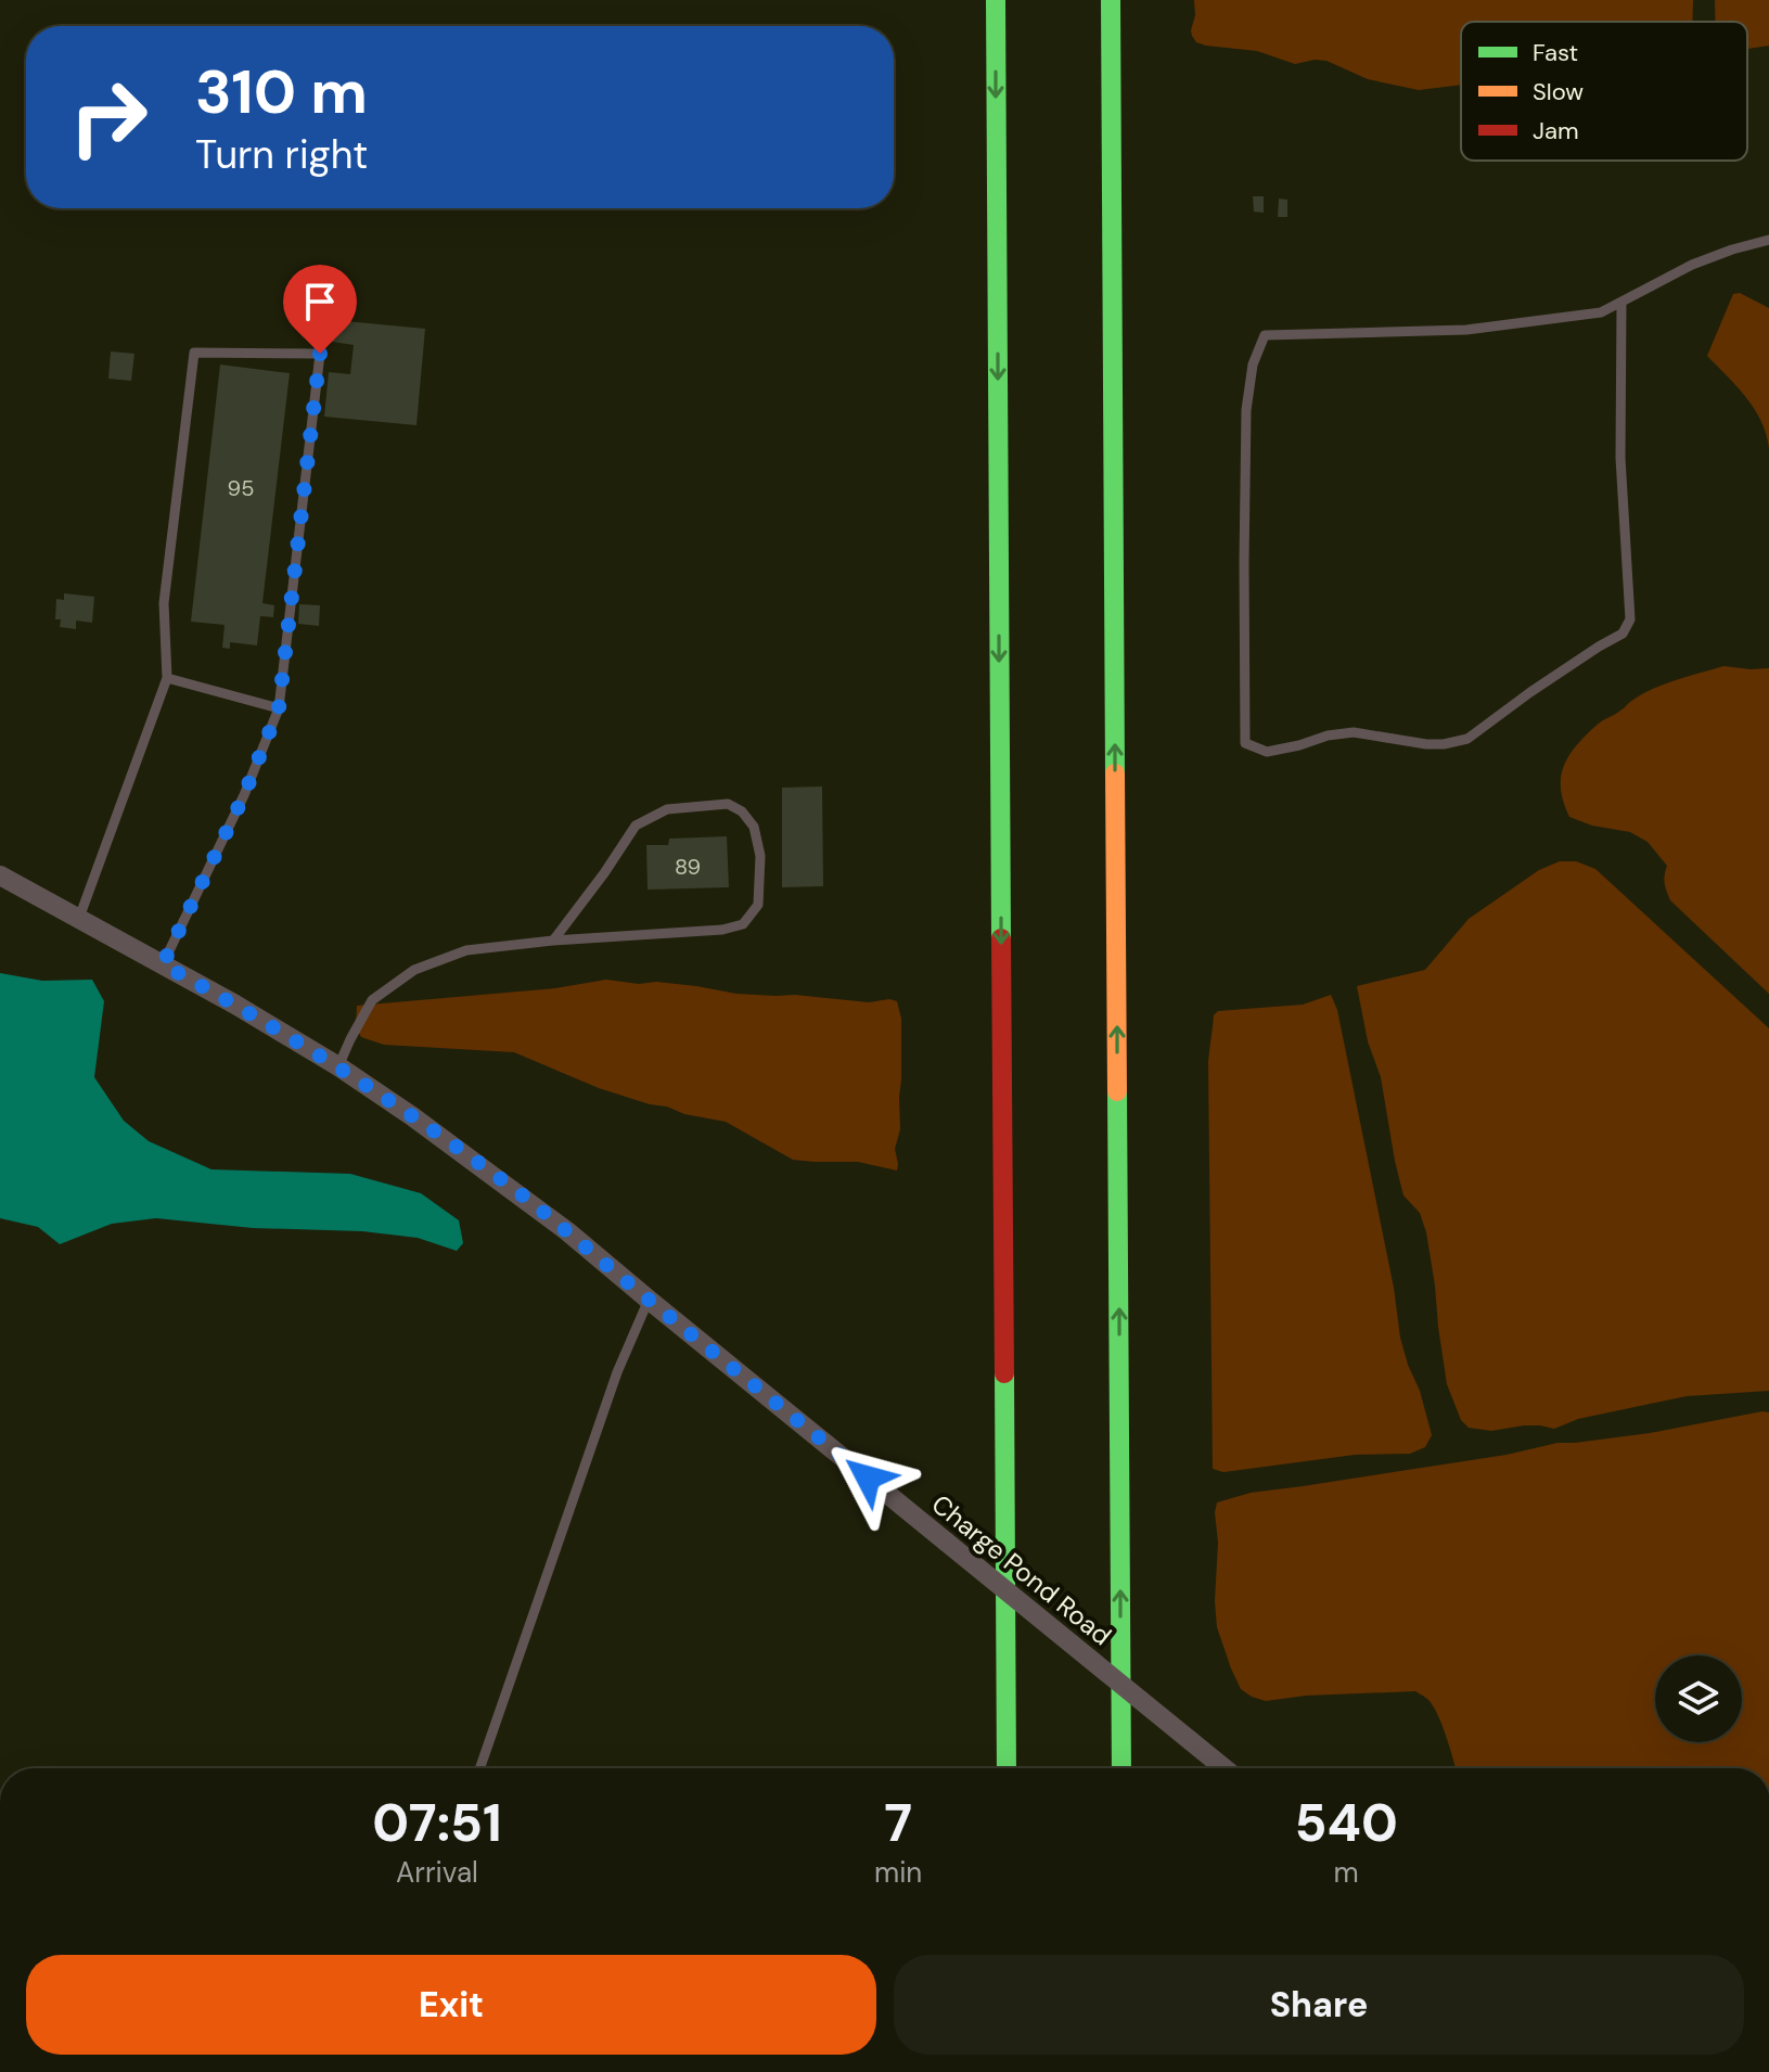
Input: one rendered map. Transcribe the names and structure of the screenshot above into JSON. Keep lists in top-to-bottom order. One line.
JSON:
{"streets":{"street":["Charge Pond Road"]},"house_numbers":["95","89"],"legend":["Fast","Slow","Jam"],"page":{"turn":["310 m","Turn right"],"eta":["07:51","Arrival","7","min","540","m"],"buttons":["Exit","Share"]}}
